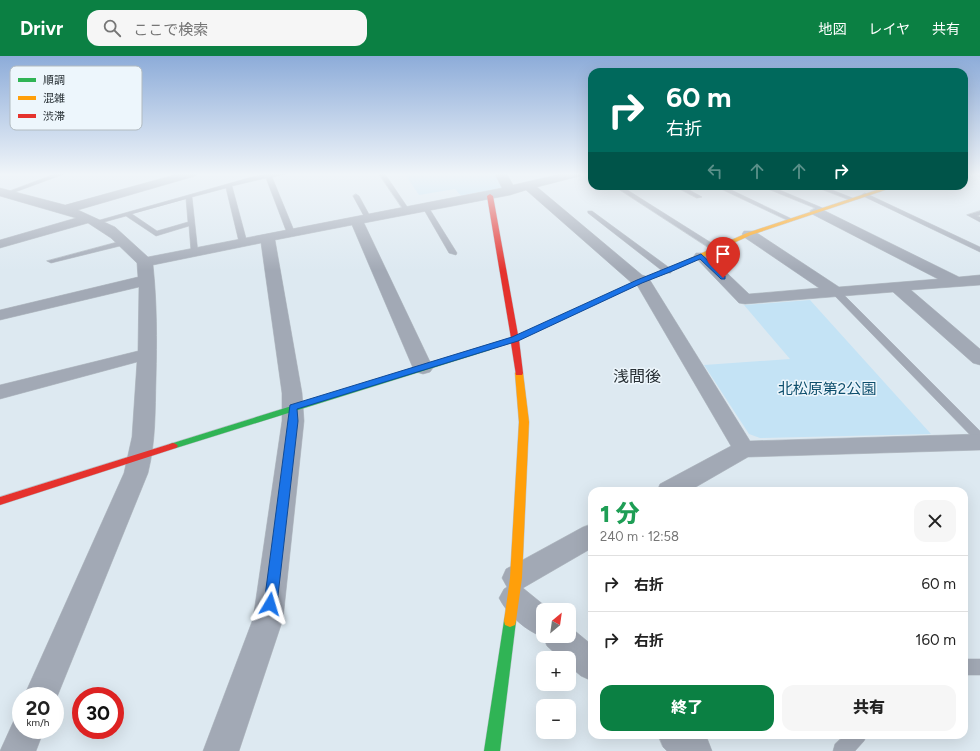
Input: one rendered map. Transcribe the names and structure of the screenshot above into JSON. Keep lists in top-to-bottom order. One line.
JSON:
{"districts":["浅間後"],"parks":["北松原第2公園"],"legend":["順調","混雑","渋滞"],"north":"top right","page":{"header":"Drivr","search":"ここで検索","nav":["地図","レイヤ","共有"],"turn":["60 m","右折"],"heading":["1 分","240 m · 12:58"],"list":[{"name":"右折","value":"60 m"},{"name":"右折","value":"160 m"}],"map_buttons":["+","−"],"buttons":["終了","共有"],"speed":"20 km/h","limit":"30"}}
